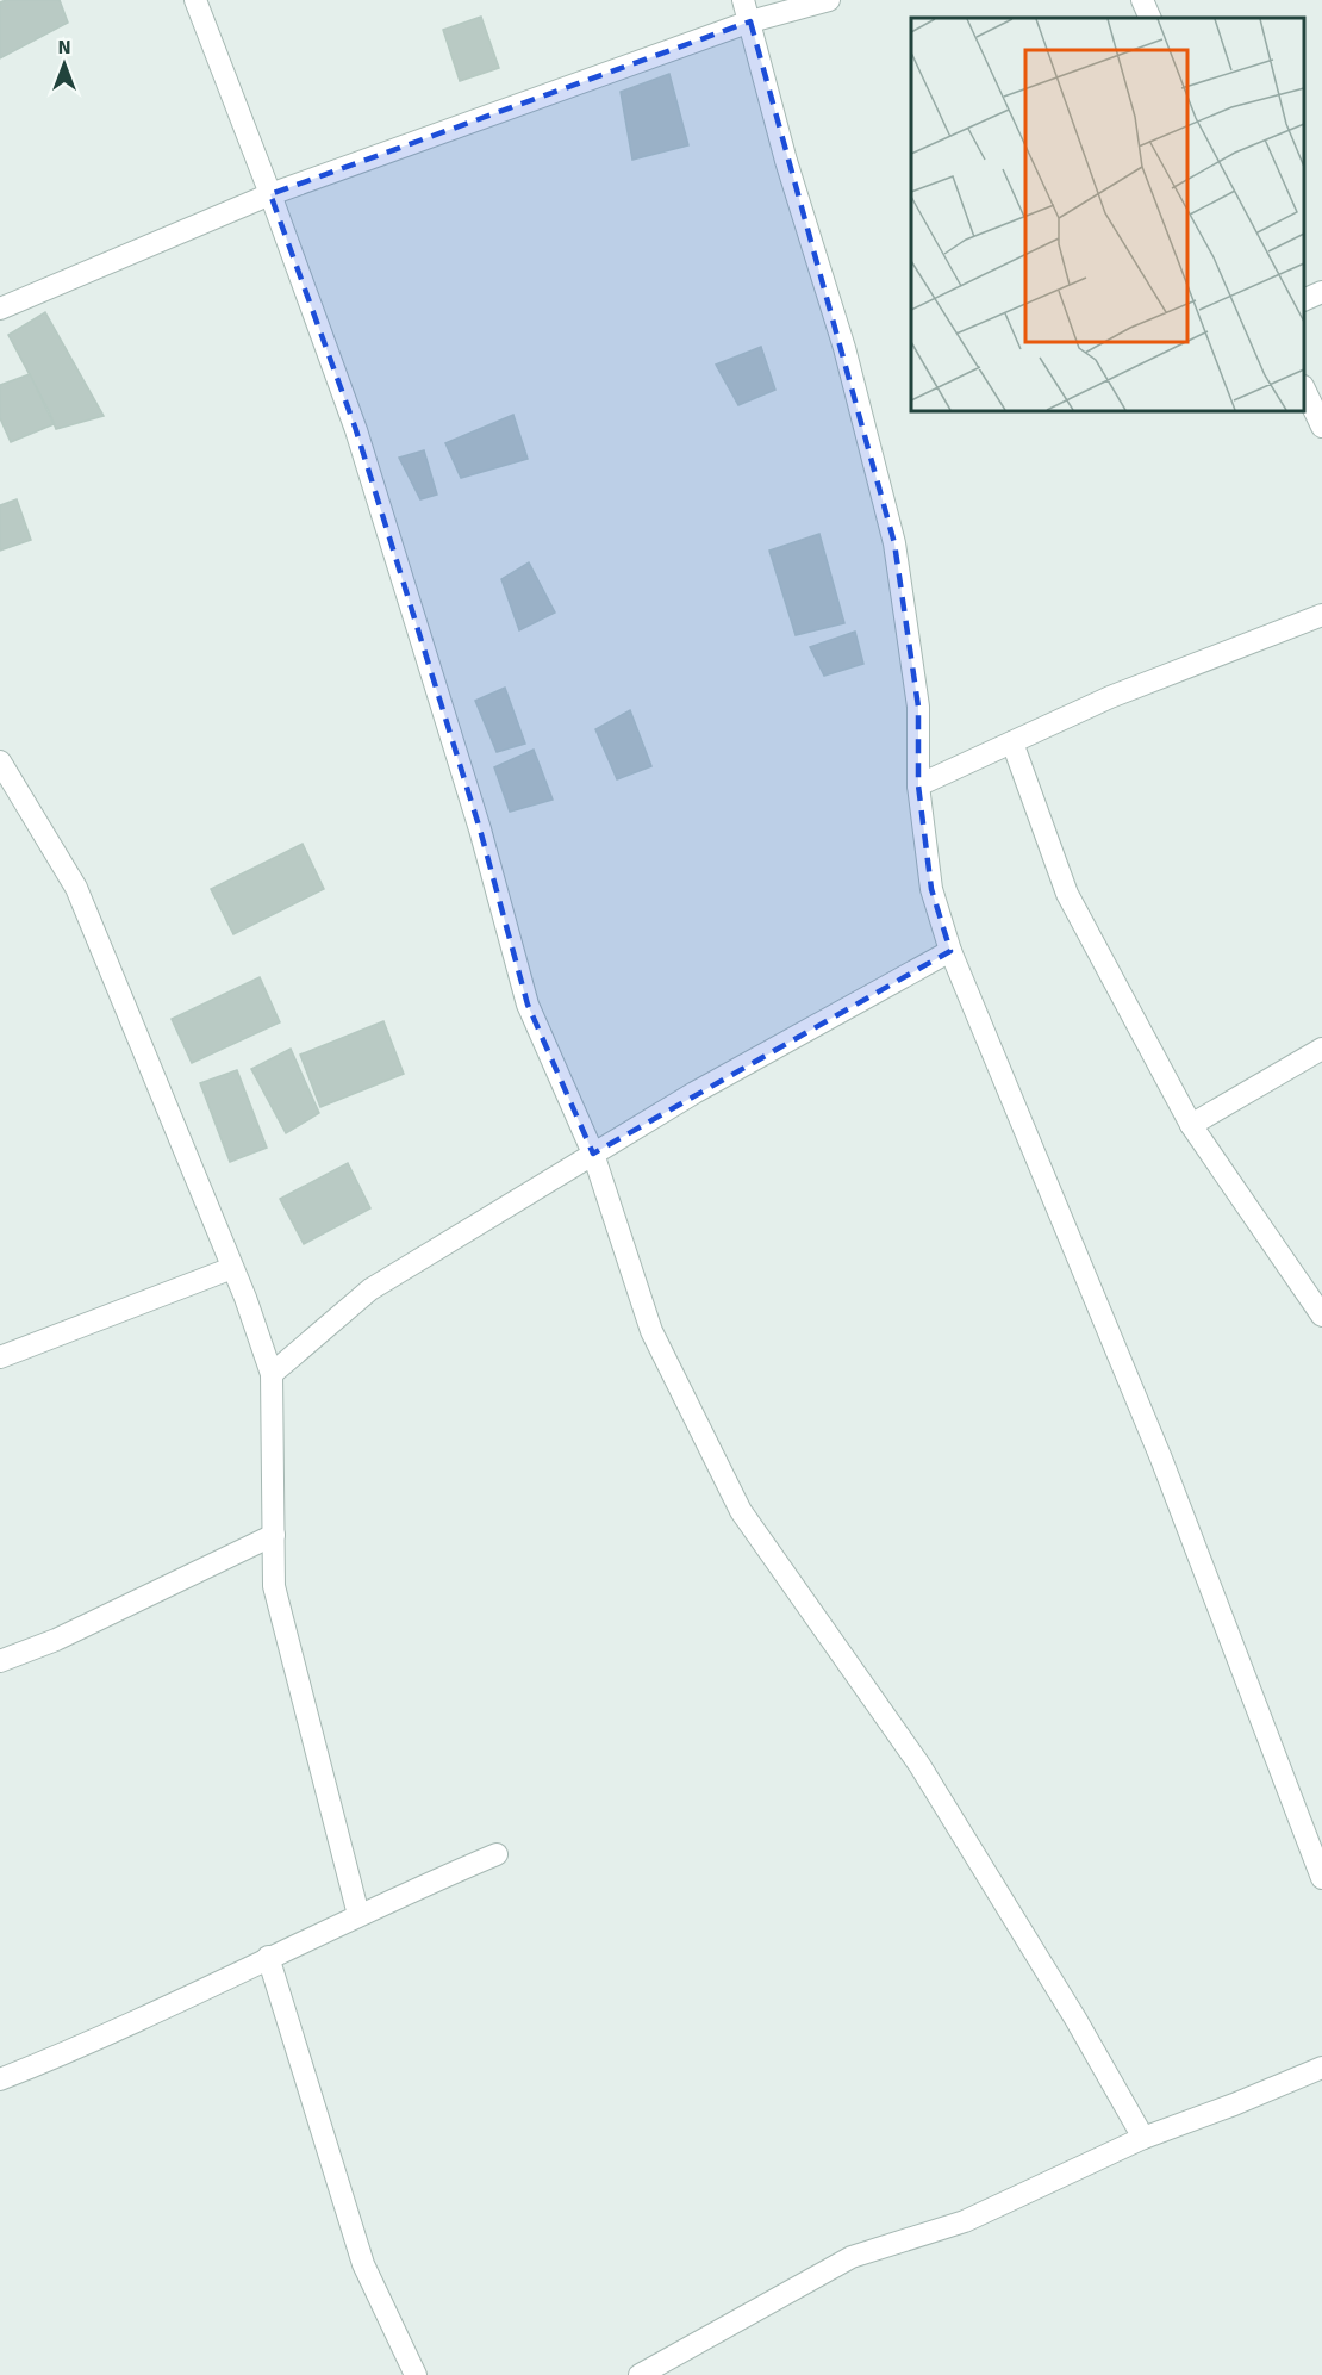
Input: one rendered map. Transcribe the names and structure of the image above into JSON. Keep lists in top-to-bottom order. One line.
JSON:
{"north":"top"}
